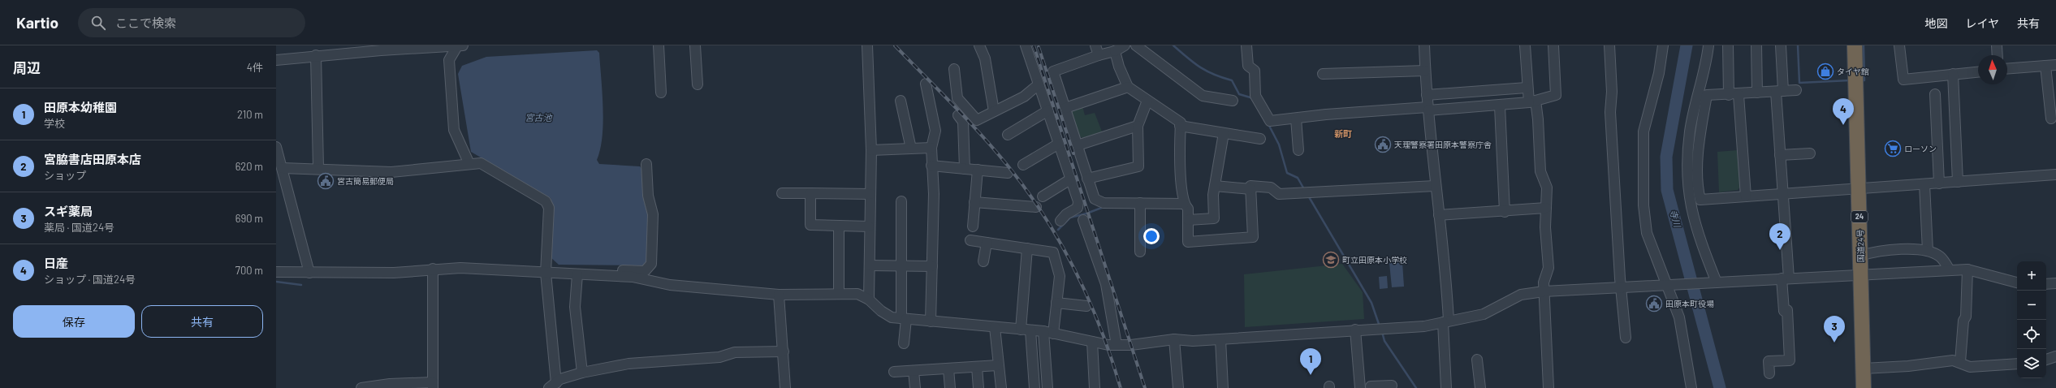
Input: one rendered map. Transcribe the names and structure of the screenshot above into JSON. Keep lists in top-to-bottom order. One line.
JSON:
{"streets":{"highway":["24","国道24号"]},"districts":["新町"],"water":["宮古池","寺川"],"places":{"shop":["タイヤ館"],"public building":["天理警察署田原本警察庁舎","宮古簡易郵便局","田原本町役場"],"supermarket":["ローソン"],"school or university":["町立田原本小学校"]},"north":"top","page":{"header":"Kartio","search":"ここで検索","nav":["地図","レイヤ","共有"],"heading":["周辺","4件"],"list":[{"mark":"1","name":"田原本幼稚園","note":"学校","value":"210 m"},{"mark":"2","name":"宮脇書店田原本店","note":"ショップ","value":"620 m"},{"mark":"3","name":"スギ薬局","note":"薬局 · 国道24号","value":"690 m"},{"mark":"4","name":"日産","note":"ショップ · 国道24号","value":"700 m"}],"pins":["4","2","3","1"],"map_buttons":["+","−"],"buttons":["保存","共有"]}}
